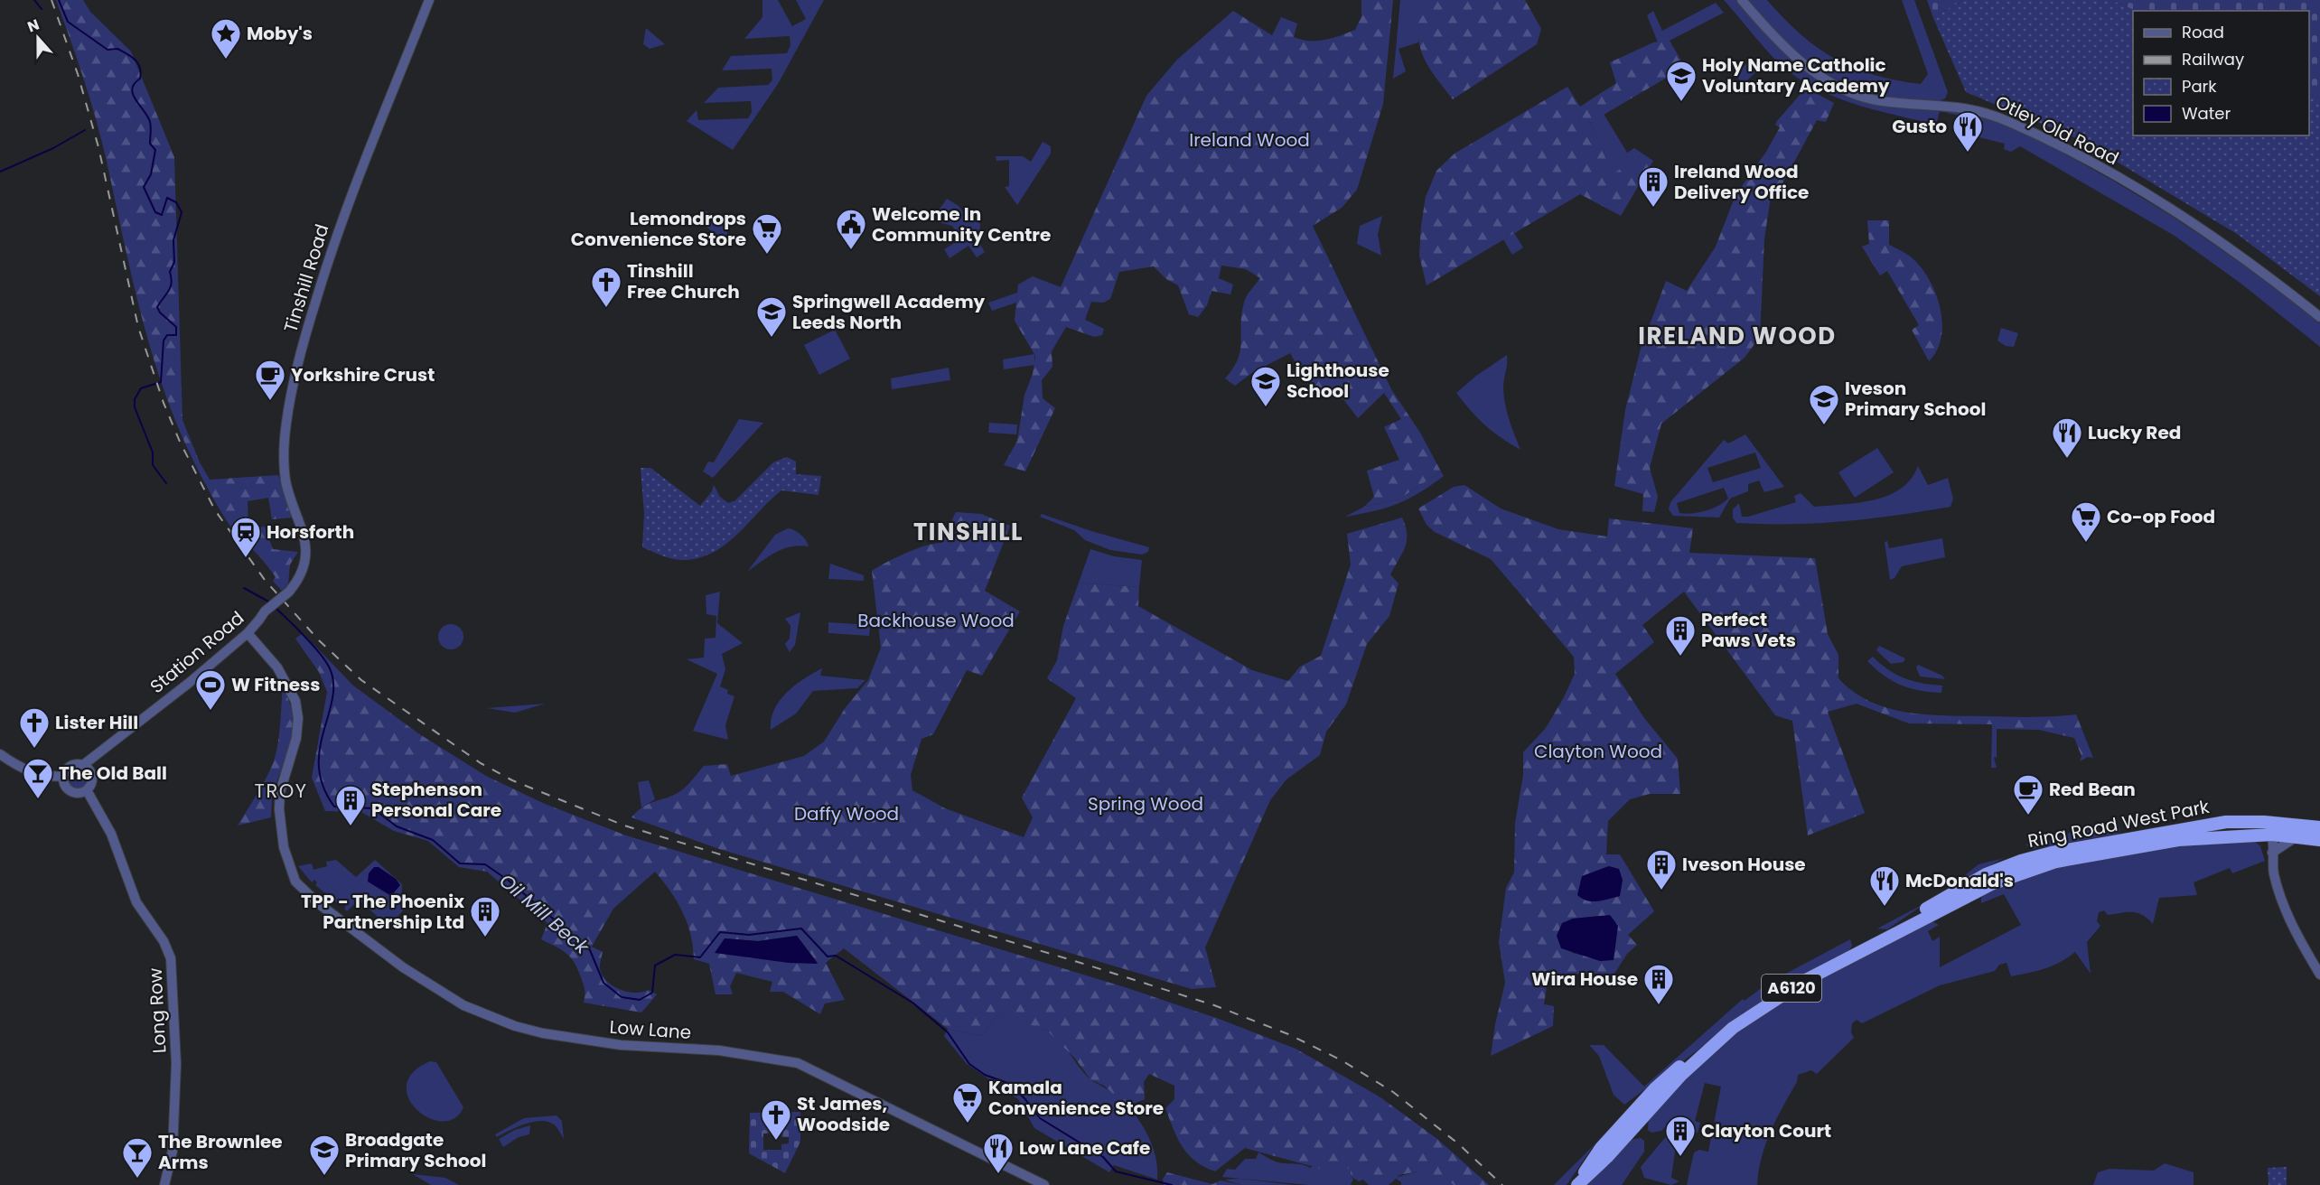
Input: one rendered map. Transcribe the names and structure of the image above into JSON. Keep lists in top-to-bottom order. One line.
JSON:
{"streets":{"highway":["Ring Road West Park","A6120"],"street":["Otley Old Road","Tinshill Road","Station Road","Long Row","Low Lane"]},"crossings":[["Tinshill Road","Station Road"],["Station Road","Long Row"],["Station Road","Low Lane"]],"districts":["IRELAND WOOD","TINSHILL","TROY"],"water":["Oil Mill Beck"],"parks":["Ireland Wood","Backhouse Wood","Clayton Wood","Spring Wood","Daffy Wood"],"places":{"place":["Moby's"],"school or university":["Holy Name Catholic Voluntary Academy","Springwell Academy Leeds North","Lighthouse School","Iveson Primary School","Broadgate Primary School"],"restaurant":["Gusto","Lucky Red","McDonald's","Low Lane Cafe"],"building":["Ireland Wood Delivery Office","Perfect Paws Vets","Stephenson Personal Care","Iveson House","TPP - The Phoenix Partnership Ltd","Wira House","Clayton Court"],"public building":["Welcome In Community Centre"],"supermarket":["Lemondrops Convenience Store","Co-op Food","Kamala Convenience Store"],"church":["Tinshill Free Church","Lister Hill","St James, Woodside"],"cafe":["Yorkshire Crust","Red Bean"],"station":["Horsforth"],"sports":["W Fitness"],"bar":["The Old Ball","The Brownlee Arms"]},"legend":["Road","Railway","Park","Water"],"north":"top"}
